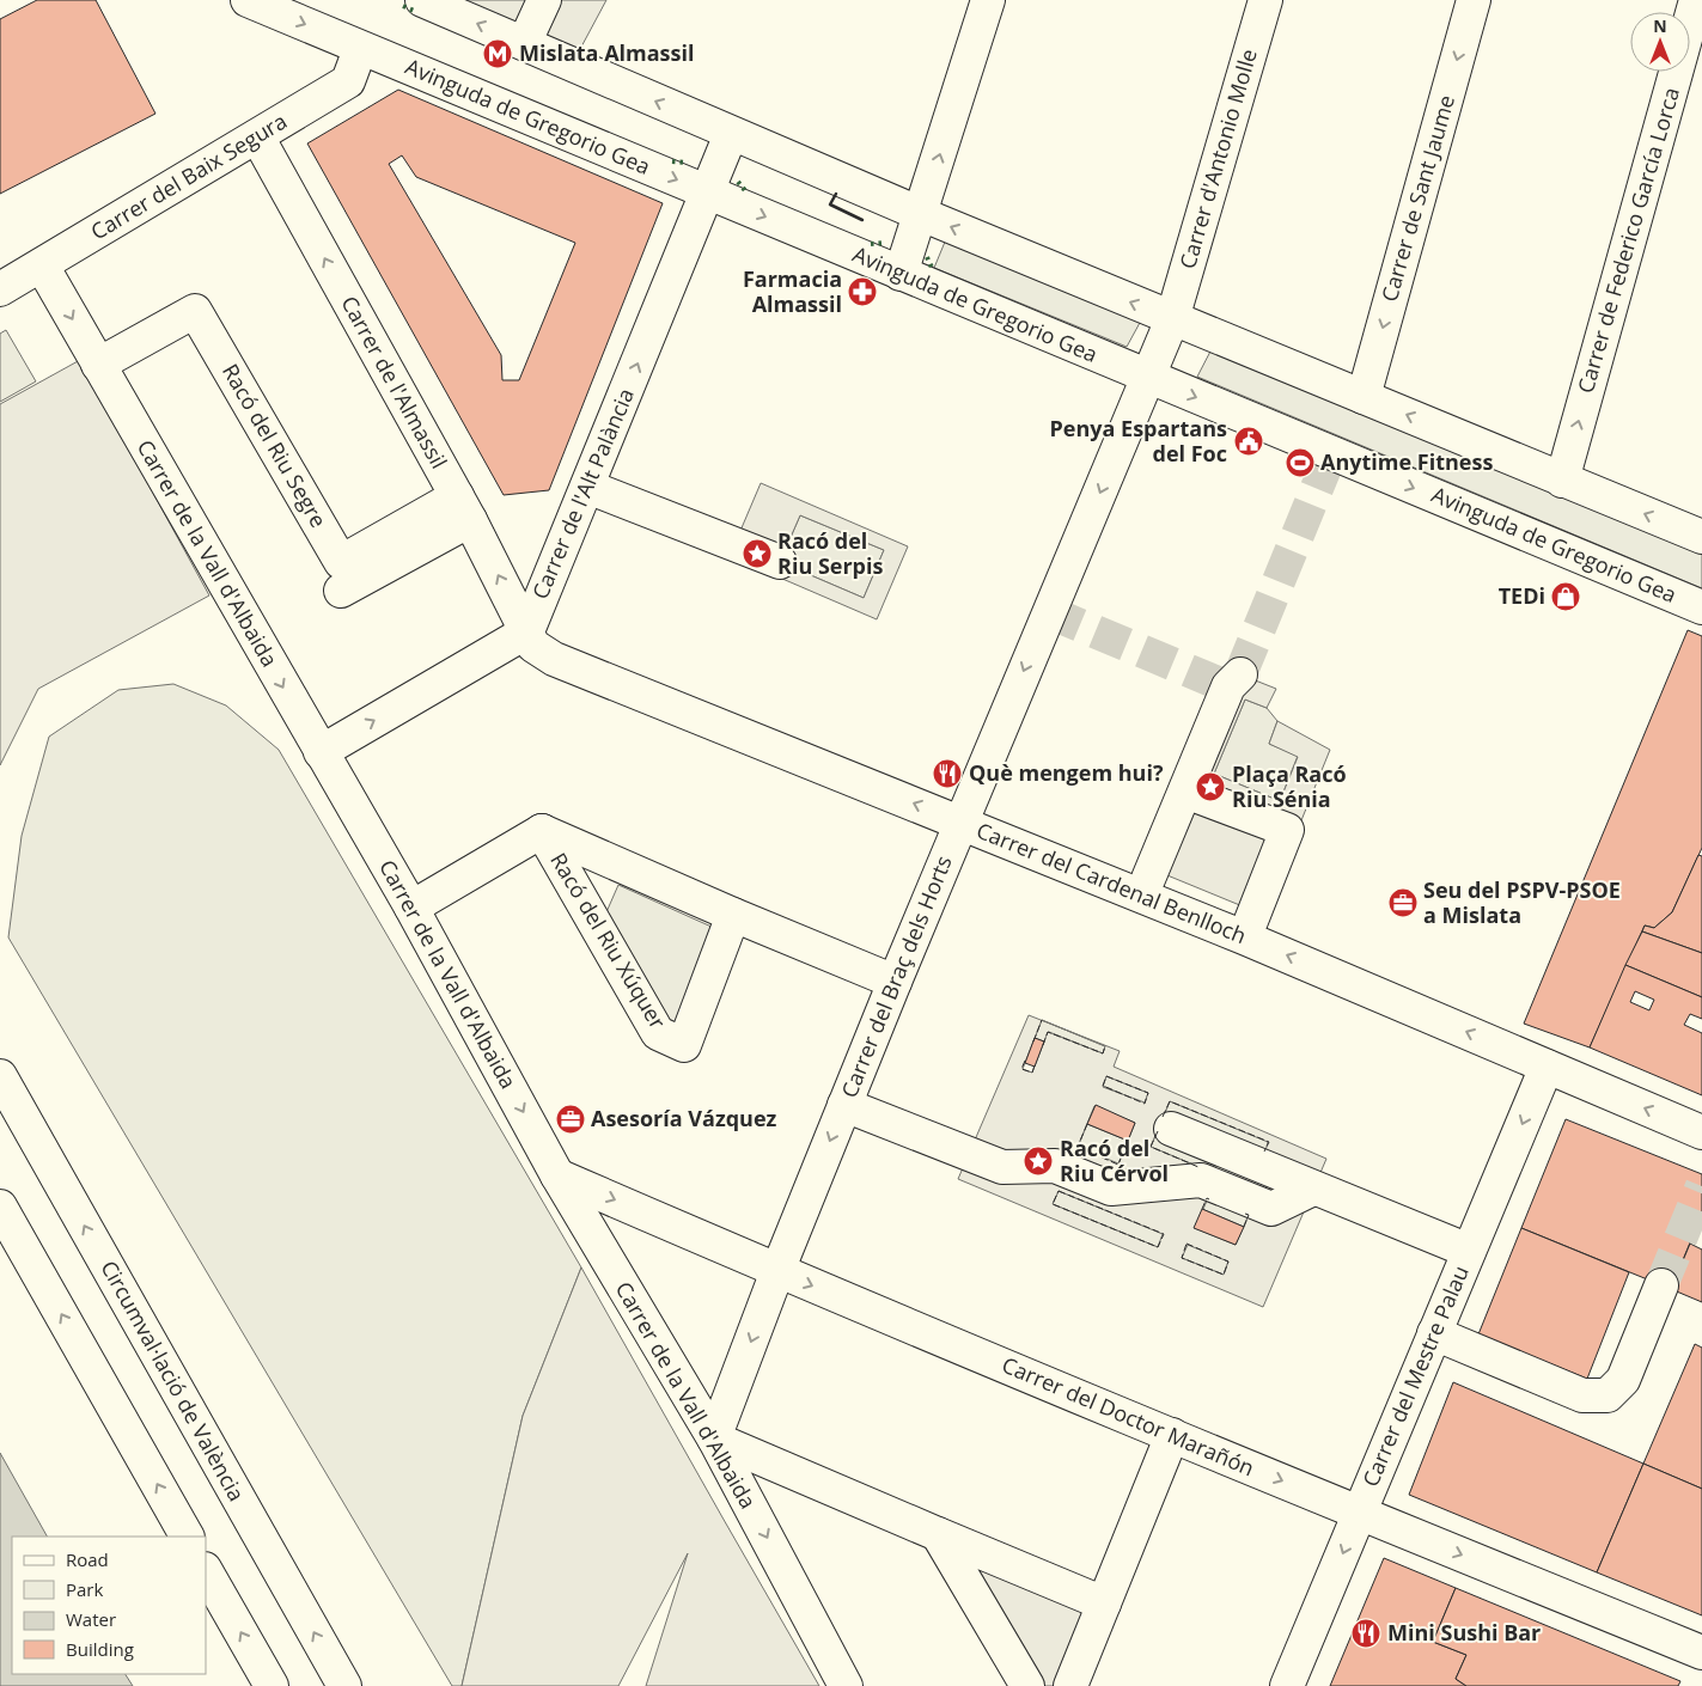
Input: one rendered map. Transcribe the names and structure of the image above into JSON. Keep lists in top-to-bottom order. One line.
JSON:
{"streets":{"main road":["Avinguda de Gregorio Gea","Carrer d'Antonio Molle","Carrer del Baix Segura","Carrer de Sant Jaume","Carrer de Federico García Lorca","Carrer de l'Almassil","Racó del Riu Segre","Carrer de l'Alt Palància","Carrer de la Vall d'Albaida","Carrer del Cardenal Benlloch","Racó del Riu Xúquer","Carrer del Braç dels Horts","Carrer del Mestre Palau","Circumval·lació de València","Carrer del Doctor Marañón"]},"crossings":[["Avinguda de Gregorio Gea","Carrer del Baix Segura"],["Avinguda de Gregorio Gea","Carrer de l'Alt Palància"],["Avinguda de Gregorio Gea","Carrer del Braç dels Horts"],["Carrer d'Antonio Molle","Carrer del Braç dels Horts"],["Carrer del Baix Segura","Carrer de l'Almassil"],["Carrer del Baix Segura","Carrer de la Vall d'Albaida"],["Carrer de l'Almassil","Racó del Riu Segre"],["Carrer de l'Almassil","Carrer de l'Alt Palància"],["Carrer de l'Almassil","Carrer del Cardenal Benlloch"],["Racó del Riu Segre","Carrer de la Vall d'Albaida"],["Carrer de l'Alt Palància","Carrer del Cardenal Benlloch"],["Carrer de la Vall d'Albaida","Racó del Riu Xúquer"],["Carrer de la Vall d'Albaida","Carrer del Braç dels Horts"],["Carrer de la Vall d'Albaida","Carrer del Doctor Marañón"],["Carrer del Cardenal Benlloch","Carrer del Braç dels Horts"],["Carrer del Cardenal Benlloch","Carrer del Mestre Palau"],["Racó del Riu Xúquer","Carrer del Braç dels Horts"],["Carrer del Braç dels Horts","Carrer del Doctor Marañón"],["Carrer del Mestre Palau","Carrer del Doctor Marañón"]],"one_way":["Carrer de Sant Jaume","Carrer de Federico García Lorca","Carrer de l'Almassil","Carrer de l'Alt Palància","Carrer de la Vall d'Albaida","Carrer del Braç dels Horts"],"places":{"metro station":["Mislata Almassil"],"pharmacy":["Farmacia Almassil"],"public building":["Penya Espartans del Foc"],"sports":["Anytime Fitness"],"place":["Racó del Riu Serpis","Plaça Racó Riu Sénia","Racó del Riu Cérvol"],"shop":["TEDi"],"restaurant":["Què mengem hui?","Mini Sushi Bar"],"office":["Seu del PSPV-PSOE a Mislata","Asesoría Vázquez"]},"legend":["Road","Park","Water","Building"],"north":"top"}
